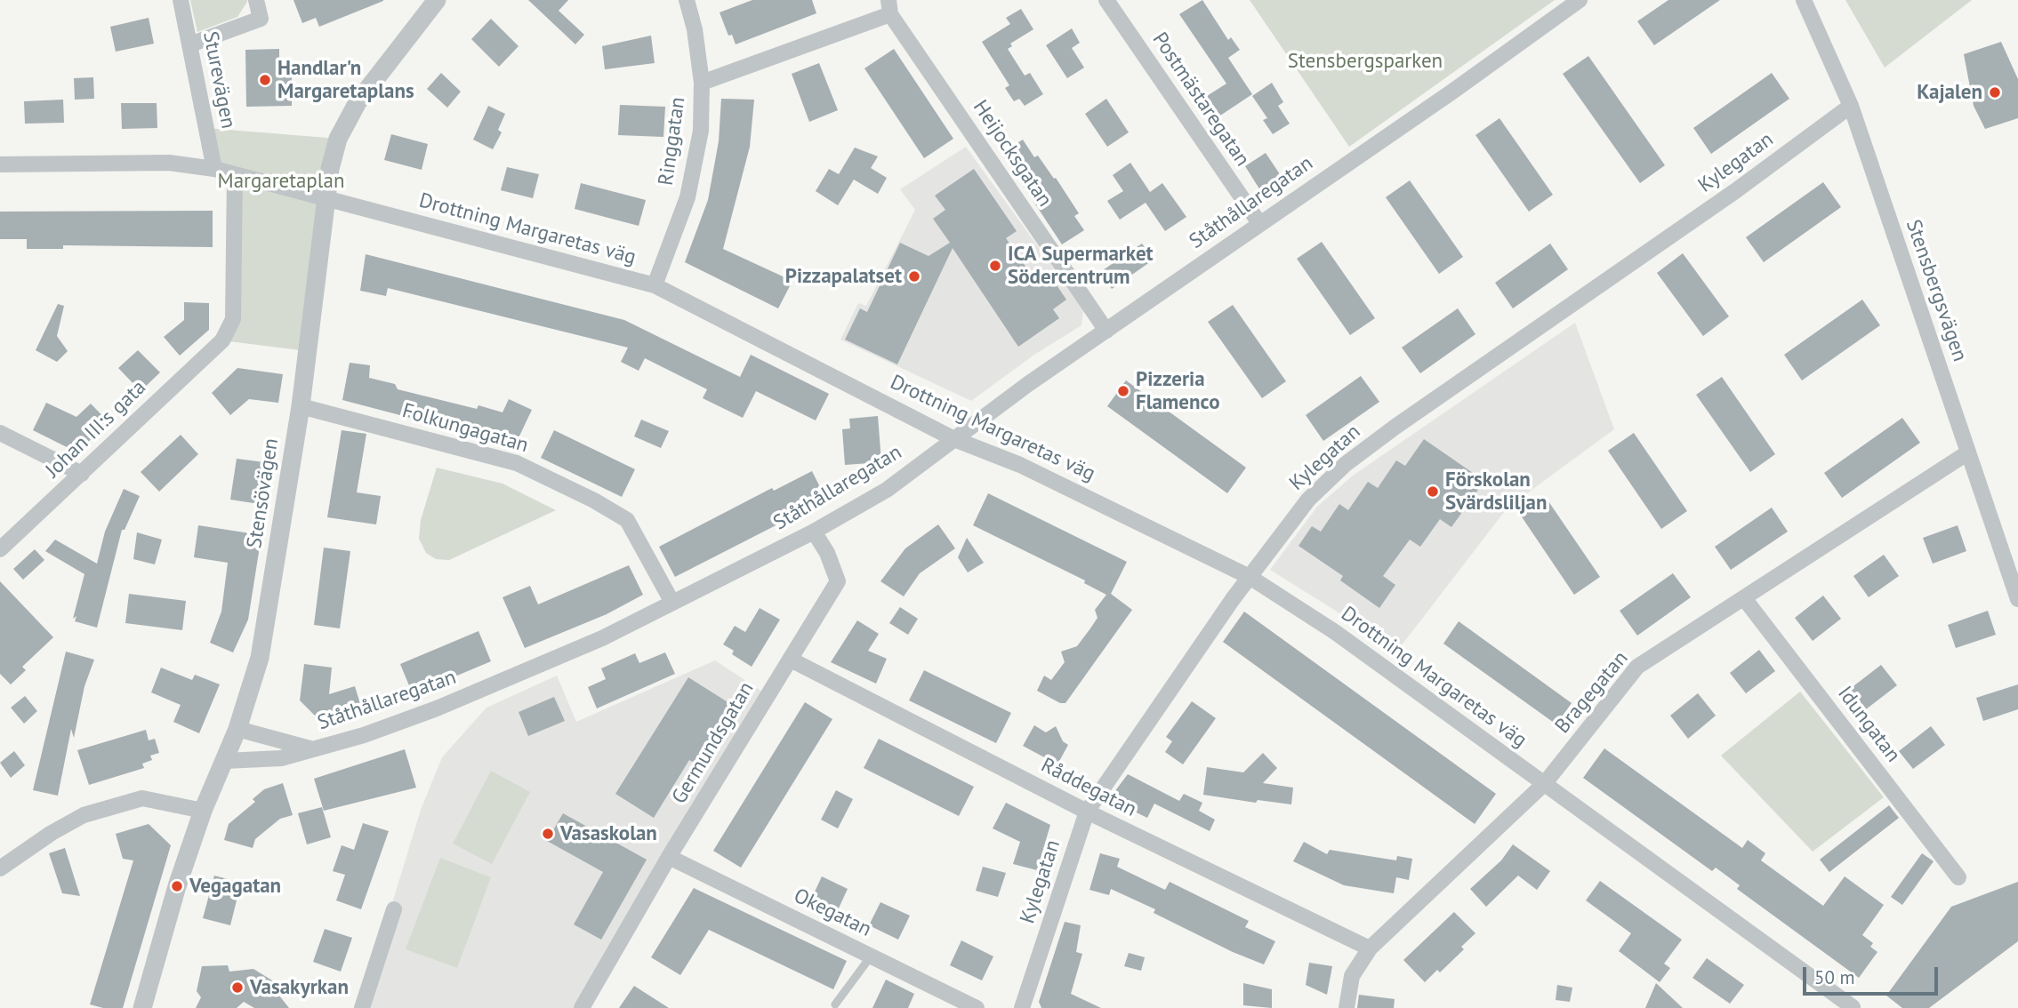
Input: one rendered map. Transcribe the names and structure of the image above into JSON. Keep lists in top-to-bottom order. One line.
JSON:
{"streets":{"street":["Sturevägen","Postmästaregatan","Ringgatan","Heijocksgatan","Kylegatan","Ståthållaregatan","Drottning Margaretas väg","Stensbergsvägen","Folkungagatan","Johan III:s gata","Stensövägen","Bragegatan","Idungatan","Germundsgatan","Råddegatan","Okegatan"]},"crossings":[["Sturevägen","Drottning Margaretas väg"],["Postmästaregatan","Ståthållaregatan"],["Ringgatan","Drottning Margaretas väg"],["Heijocksgatan","Ståthållaregatan"],["Kylegatan","Drottning Margaretas väg"],["Kylegatan","Stensbergsvägen"],["Kylegatan","Råddegatan"],["Ståthållaregatan","Drottning Margaretas väg"],["Ståthållaregatan","Folkungagatan"],["Ståthållaregatan","Stensövägen"],["Ståthållaregatan","Germundsgatan"],["Drottning Margaretas väg","Johan III:s gata"],["Drottning Margaretas väg","Stensövägen"],["Drottning Margaretas väg","Bragegatan"],["Stensbergsvägen","Bragegatan"],["Folkungagatan","Stensövägen"],["Bragegatan","Idungatan"],["Bragegatan","Råddegatan"],["Germundsgatan","Råddegatan"],["Germundsgatan","Okegatan"]],"parks":["Stensbergsparken","Margaretaplan"],"places":["Handlar'n Margaretaplans","Kajalen","ICA Supermarket Södercentrum","Pizzapalatset","Pizzeria Flamenco","Förskolan Svärdsliljan","Vasaskolan","Vegagatan","Vasakyrkan"],"scale_bar":"50 m"}
